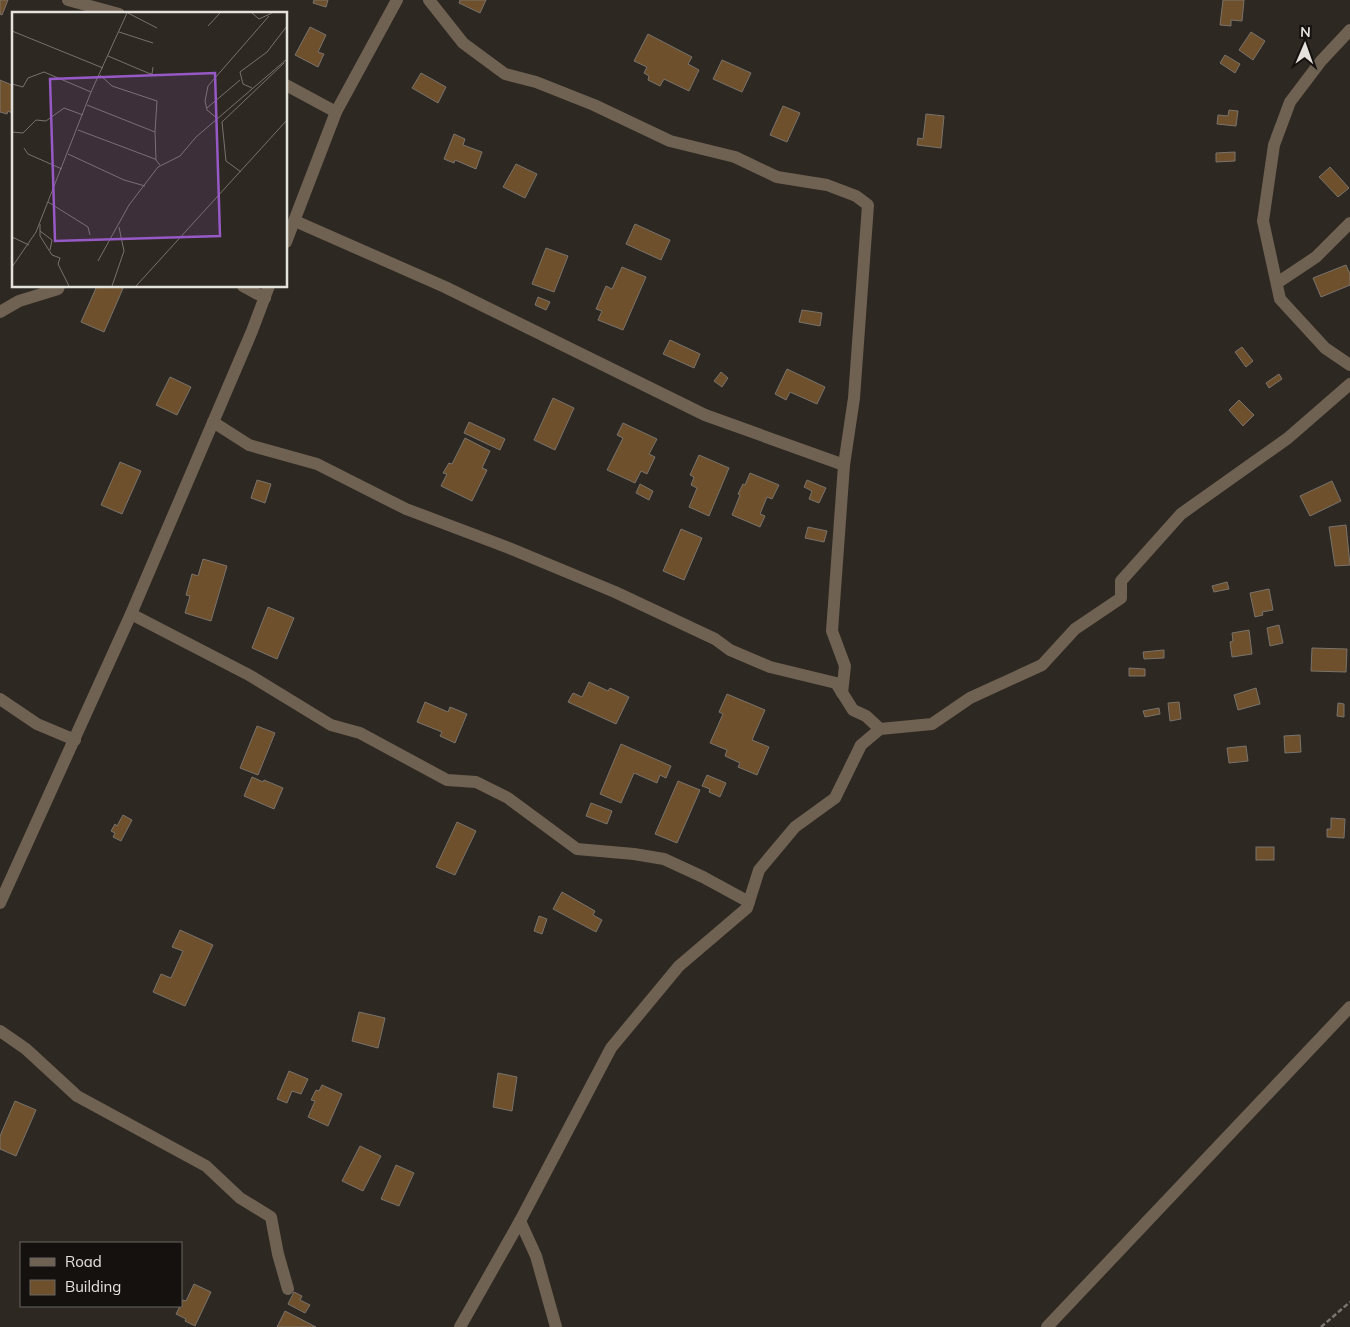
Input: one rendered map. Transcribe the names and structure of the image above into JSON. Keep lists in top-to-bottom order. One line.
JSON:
{"legend":["Road","Building"],"north":"top"}
